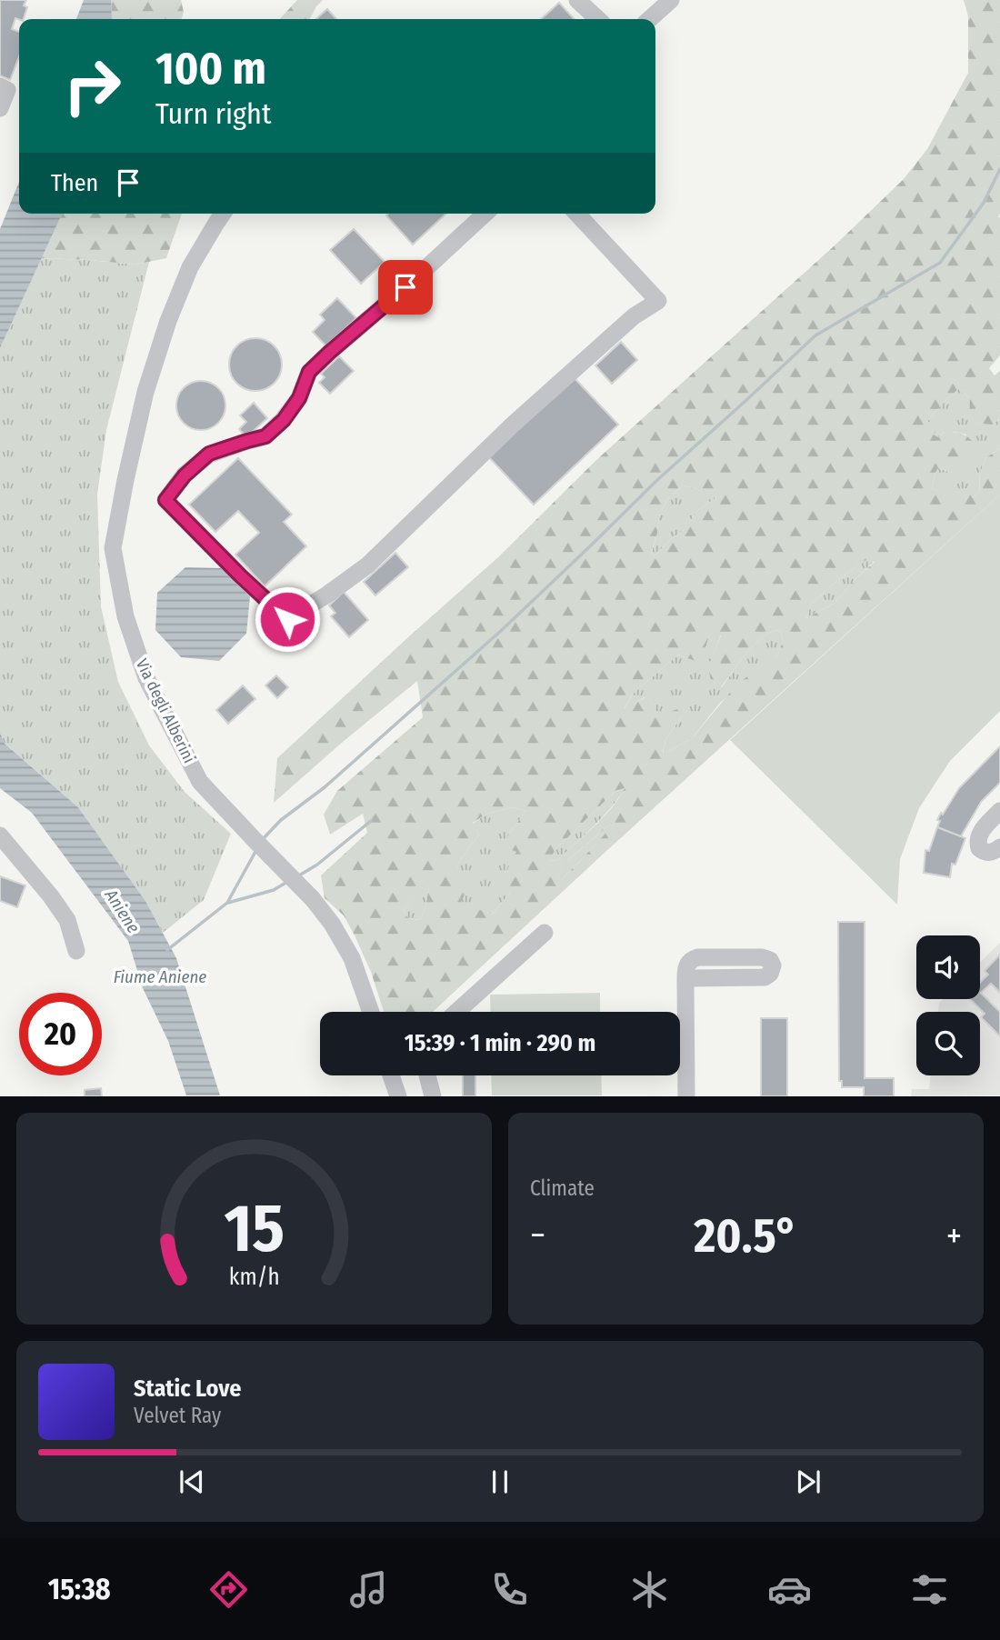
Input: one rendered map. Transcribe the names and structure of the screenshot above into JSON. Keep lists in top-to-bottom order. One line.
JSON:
{"streets":{"street":["Via degli Alberini"]},"water":["Aniene","Fiume Aniene"],"page":{"turn":["100 m","Turn right"],"then":"Then","limit":"20","trip":"15:39 · 1 min · 290 m","tile":"Climate","heat":["−","20.5°","+"],"song":["Static Love","Velvet Ray"],"tabs":"15:38","gauge":["15","km/h"]}}
